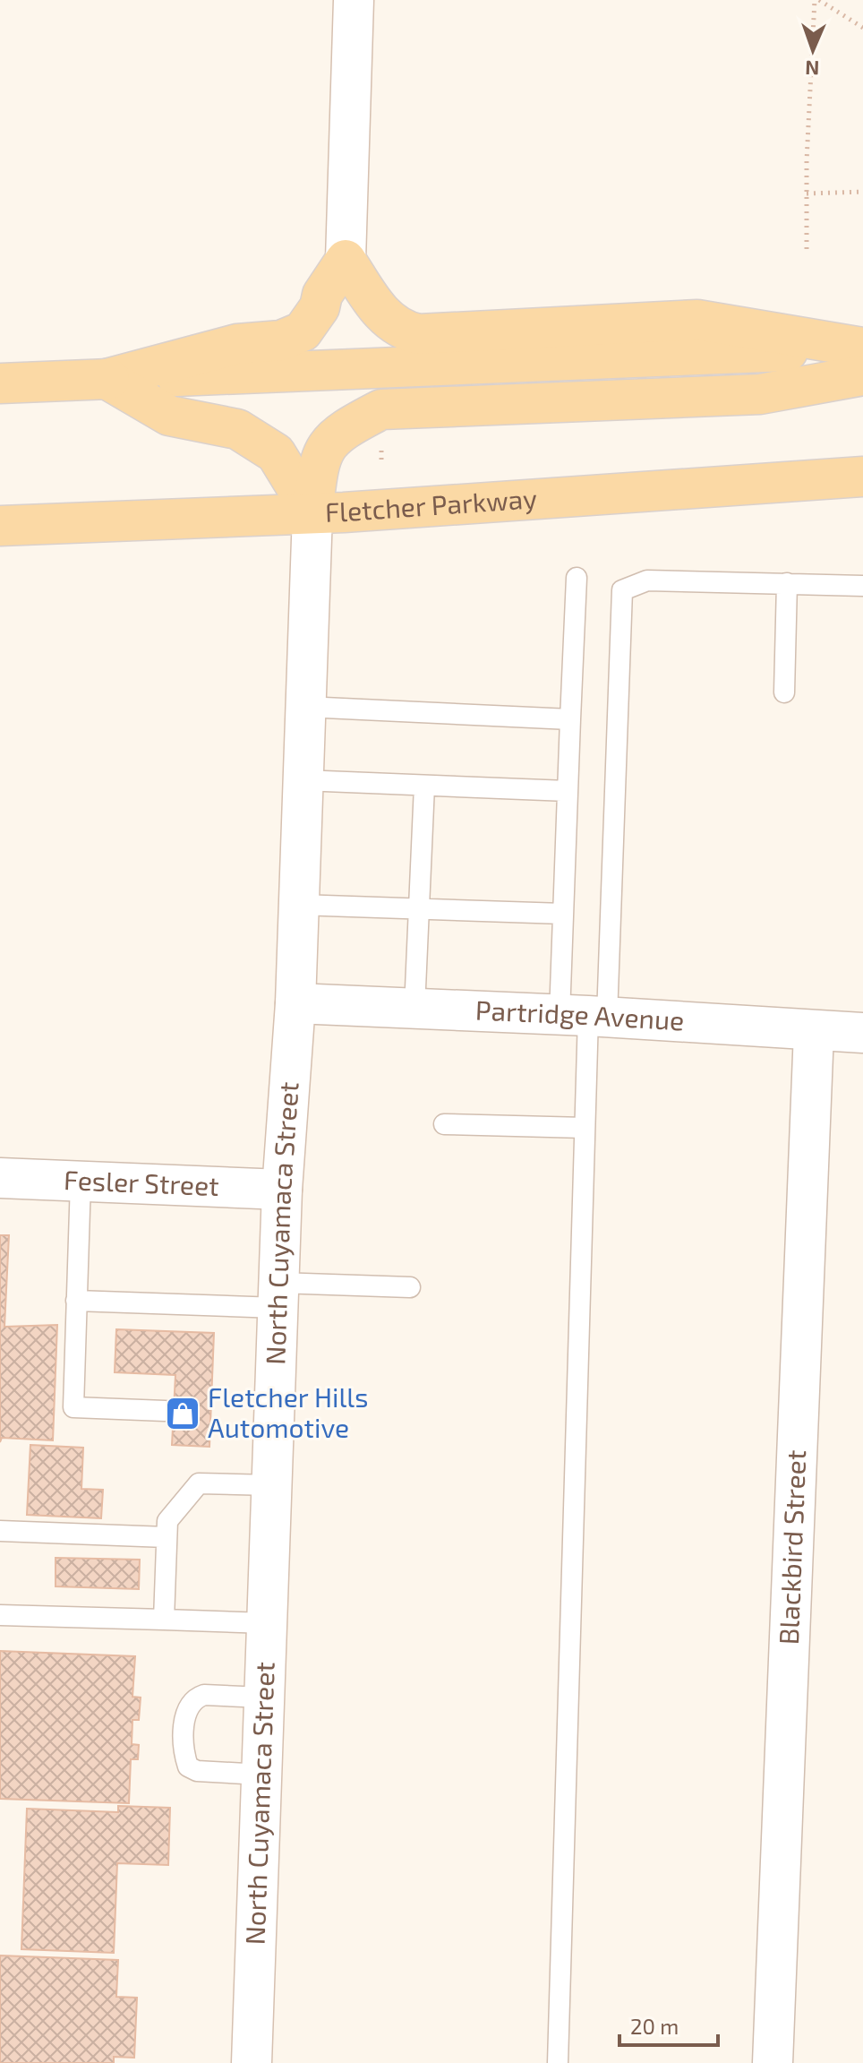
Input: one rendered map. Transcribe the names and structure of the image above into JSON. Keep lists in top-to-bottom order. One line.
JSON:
{"streets":{"main road":["Fletcher Parkway"],"street":["Partridge Avenue","Fesler Street","North Cuyamaca Street","Blackbird Street"]},"crossings":[["Fletcher Parkway","North Cuyamaca Street"],["Partridge Avenue","North Cuyamaca Street"],["Partridge Avenue","Blackbird Street"],["Fesler Street","North Cuyamaca Street"]],"places":{"shop":["Fletcher Hills Automotive"]},"scale_bar":"20 m","north":"bottom"}
